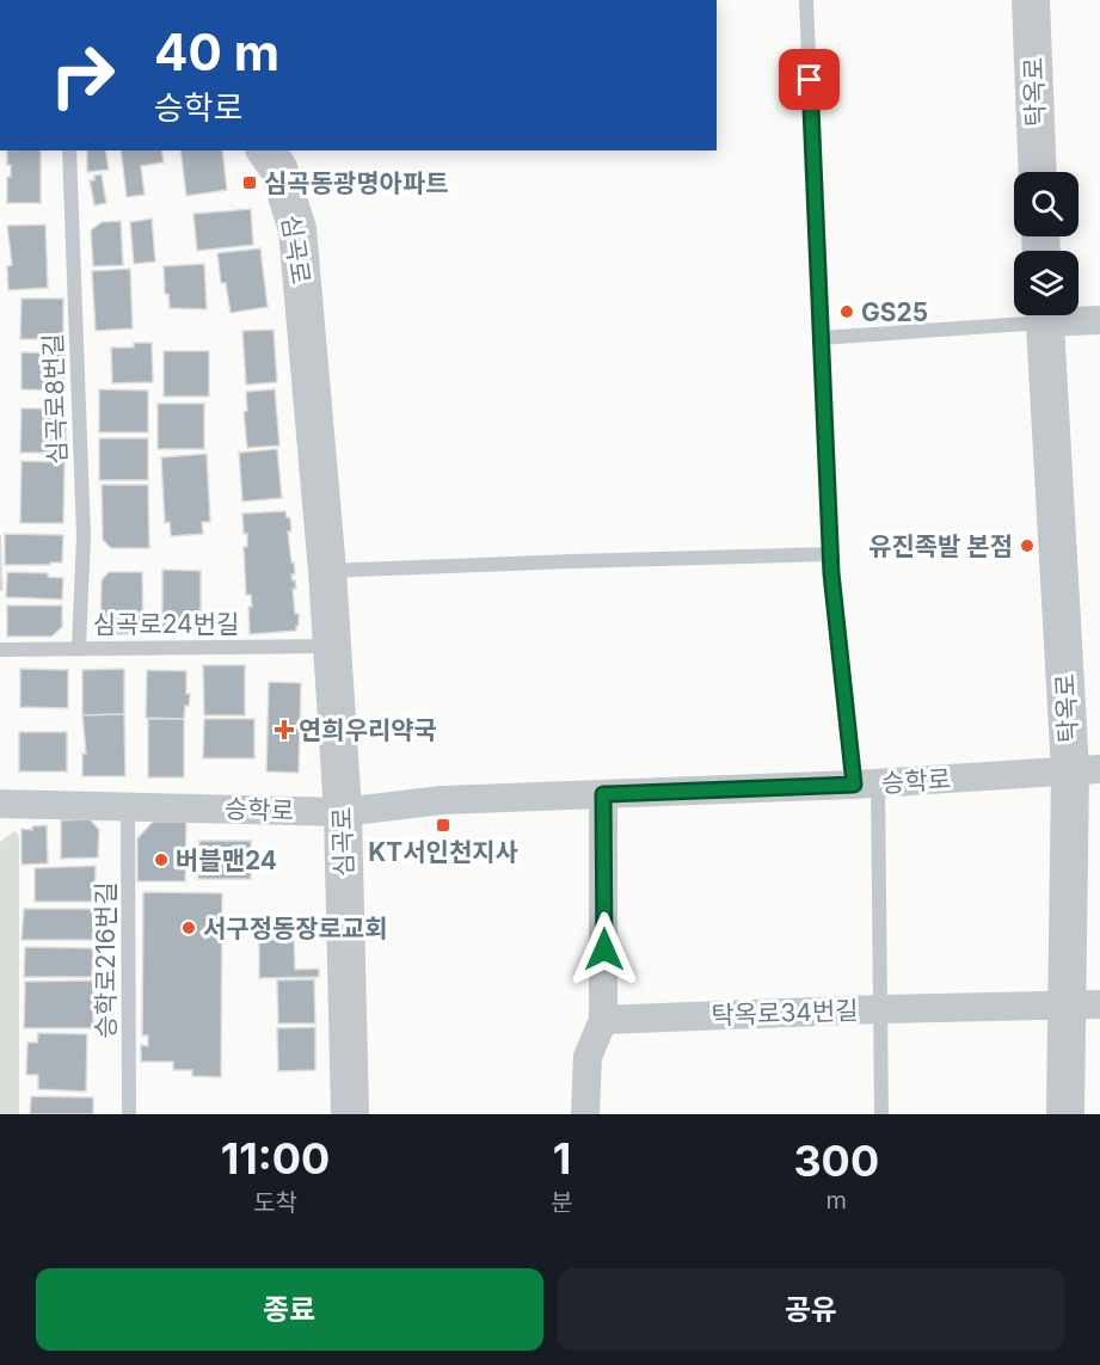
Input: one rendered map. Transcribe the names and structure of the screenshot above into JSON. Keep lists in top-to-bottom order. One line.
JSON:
{"streets":{"street":["탁옥로","심곡로","승학로","탁옥로34번길"],"lane":["심곡로8번길","심곡로24번길","승학로216번길"]},"crossings":[["탁옥로","승학로"],["탁옥로","탁옥로34번길"],["심곡로","심곡로24번길"],["심곡로","승학로"],["심곡로8번길","심곡로24번길"],["승학로","승학로216번길"]],"places":{"transit":["심곡동광명아파트","KT서인천지사"],"other":["GS25","유진족발 본점","버블맨24","서구정동장로교회"],"health":["연희우리약국"]},"page":{"turn":["40 m","승학로"],"eta":["11:00","도착","1","분","300","m"],"buttons":["종료","공유"]}}
